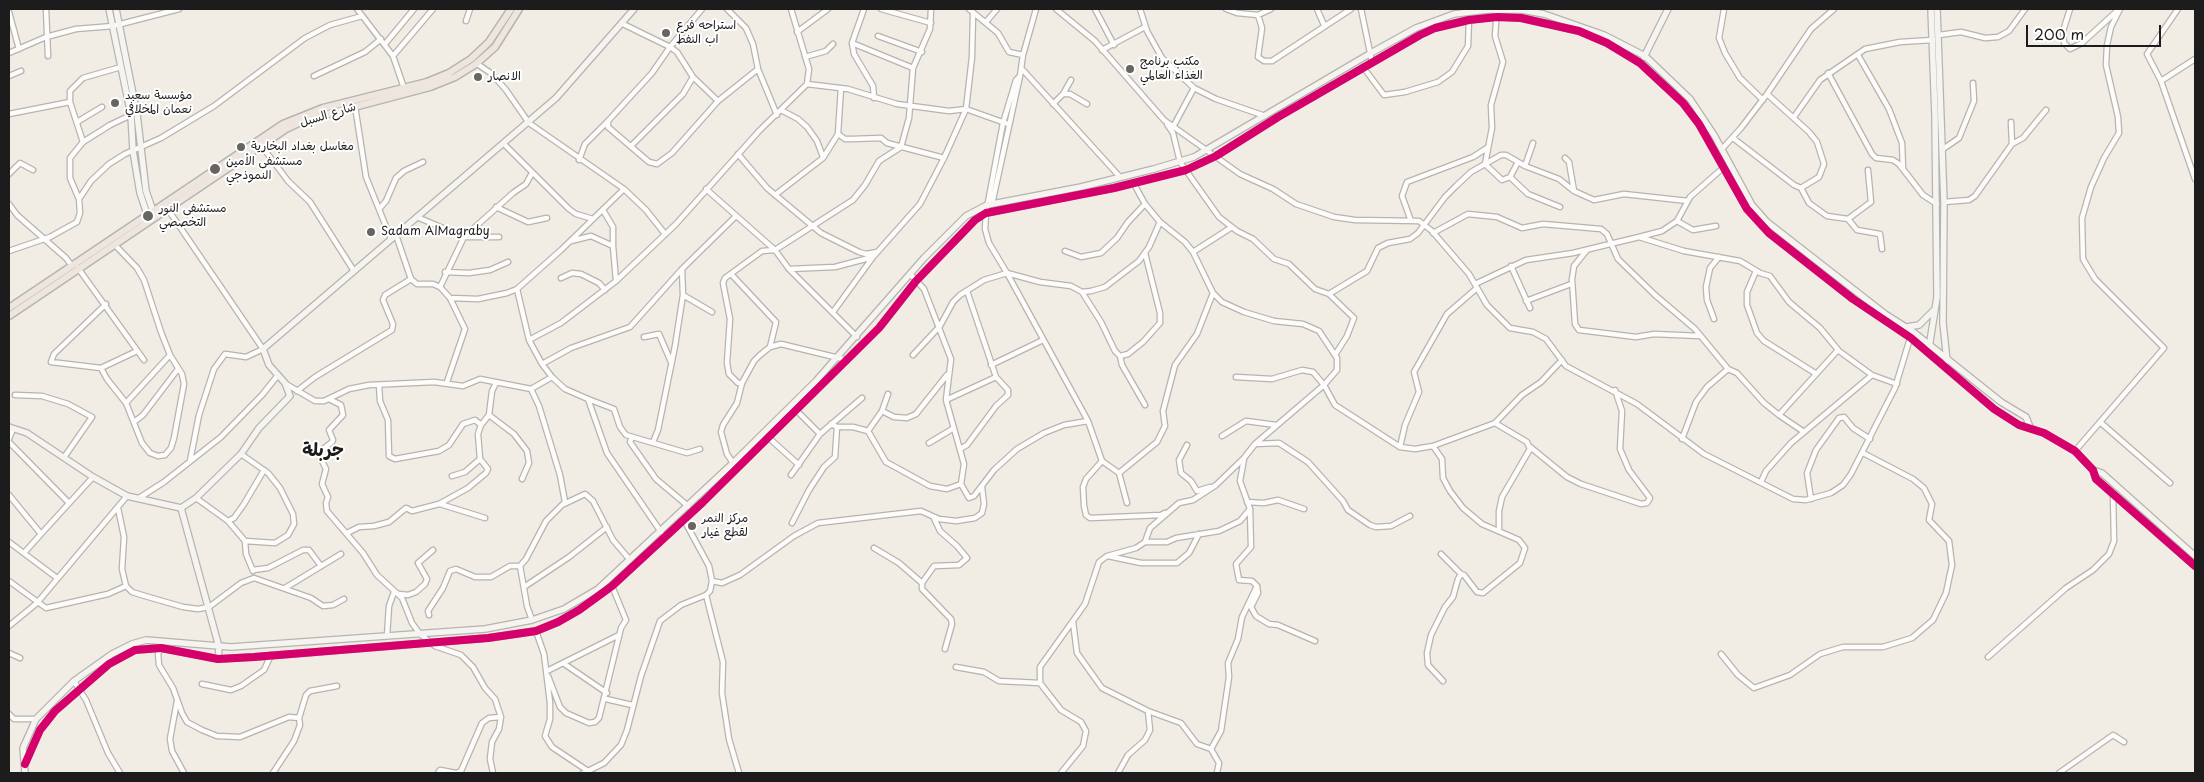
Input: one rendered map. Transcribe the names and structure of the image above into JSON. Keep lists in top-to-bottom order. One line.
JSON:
{"streets":{"main road":["شارع السبل"]},"districts":["جربلة"],"places":["استراحه فرع اب النفط","مكتب برنامج الغذاء العالمي","الانصار","مؤسسة سعيد نعمان المخلافي","مغاسل بغداد البخارية","مستشفى الأمين النموذجي","مستشفى النور التخصصي","Sadam AlMagraby","مركز النمر لقطع غيار"],"scale_bar":"200 m"}
